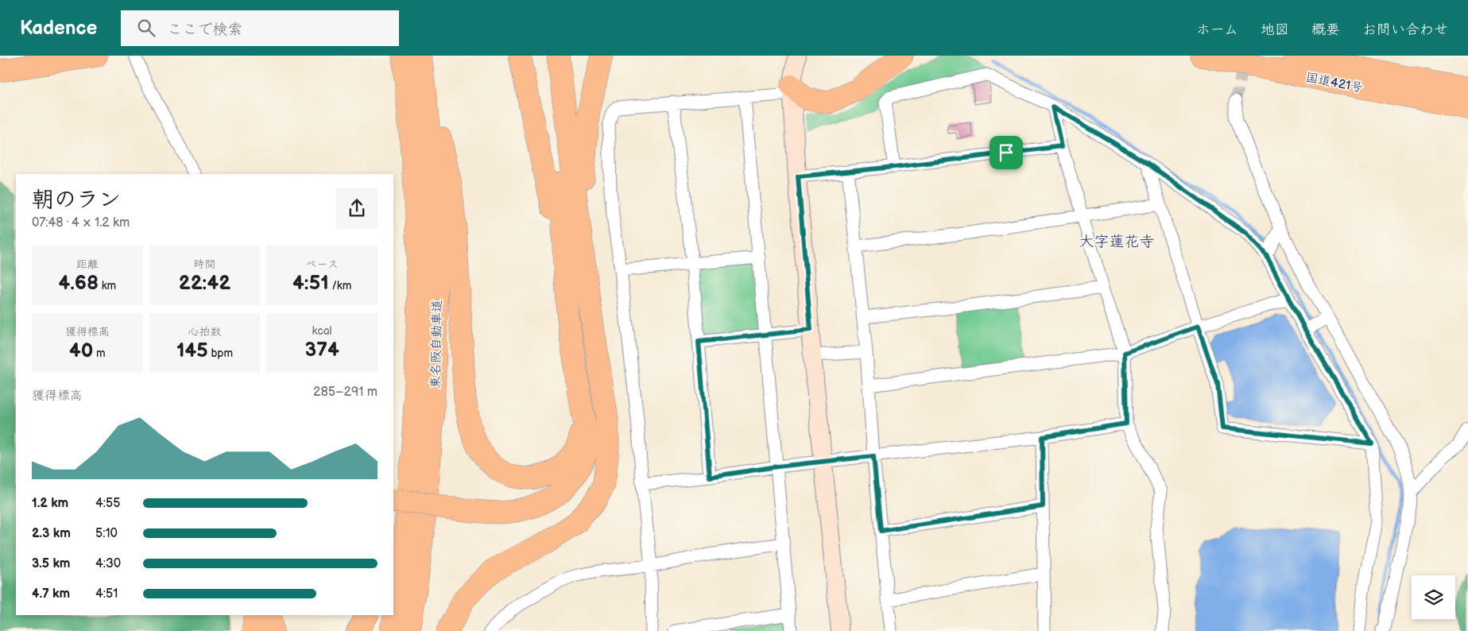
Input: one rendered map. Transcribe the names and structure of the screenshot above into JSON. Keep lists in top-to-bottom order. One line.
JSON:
{"streets":{"highway":["国道421号","東名阪自動車道"]},"districts":["大字蓮花寺"],"page":{"header":"Kadence","search":"ここで検索","nav":["ホーム","地図","概要","お問い合わせ"],"heading":["朝のラン","07:48 · 4 × 1.2 km"],"stats":[["距離","4.68 km"],["時間","22:42"],["ペース","4:51 /km"],["獲得標高","40 m"],["心拍数","145 bpm"],["kcal","374"]],"chart":["獲得標高","285–291 m"],"list":[{"name":"1.2 km","note":"4:55"},{"name":"2.3 km","note":"5:10"},{"name":"3.5 km","note":"4:30"},{"name":"4.7 km","note":"4:51"}]}}
